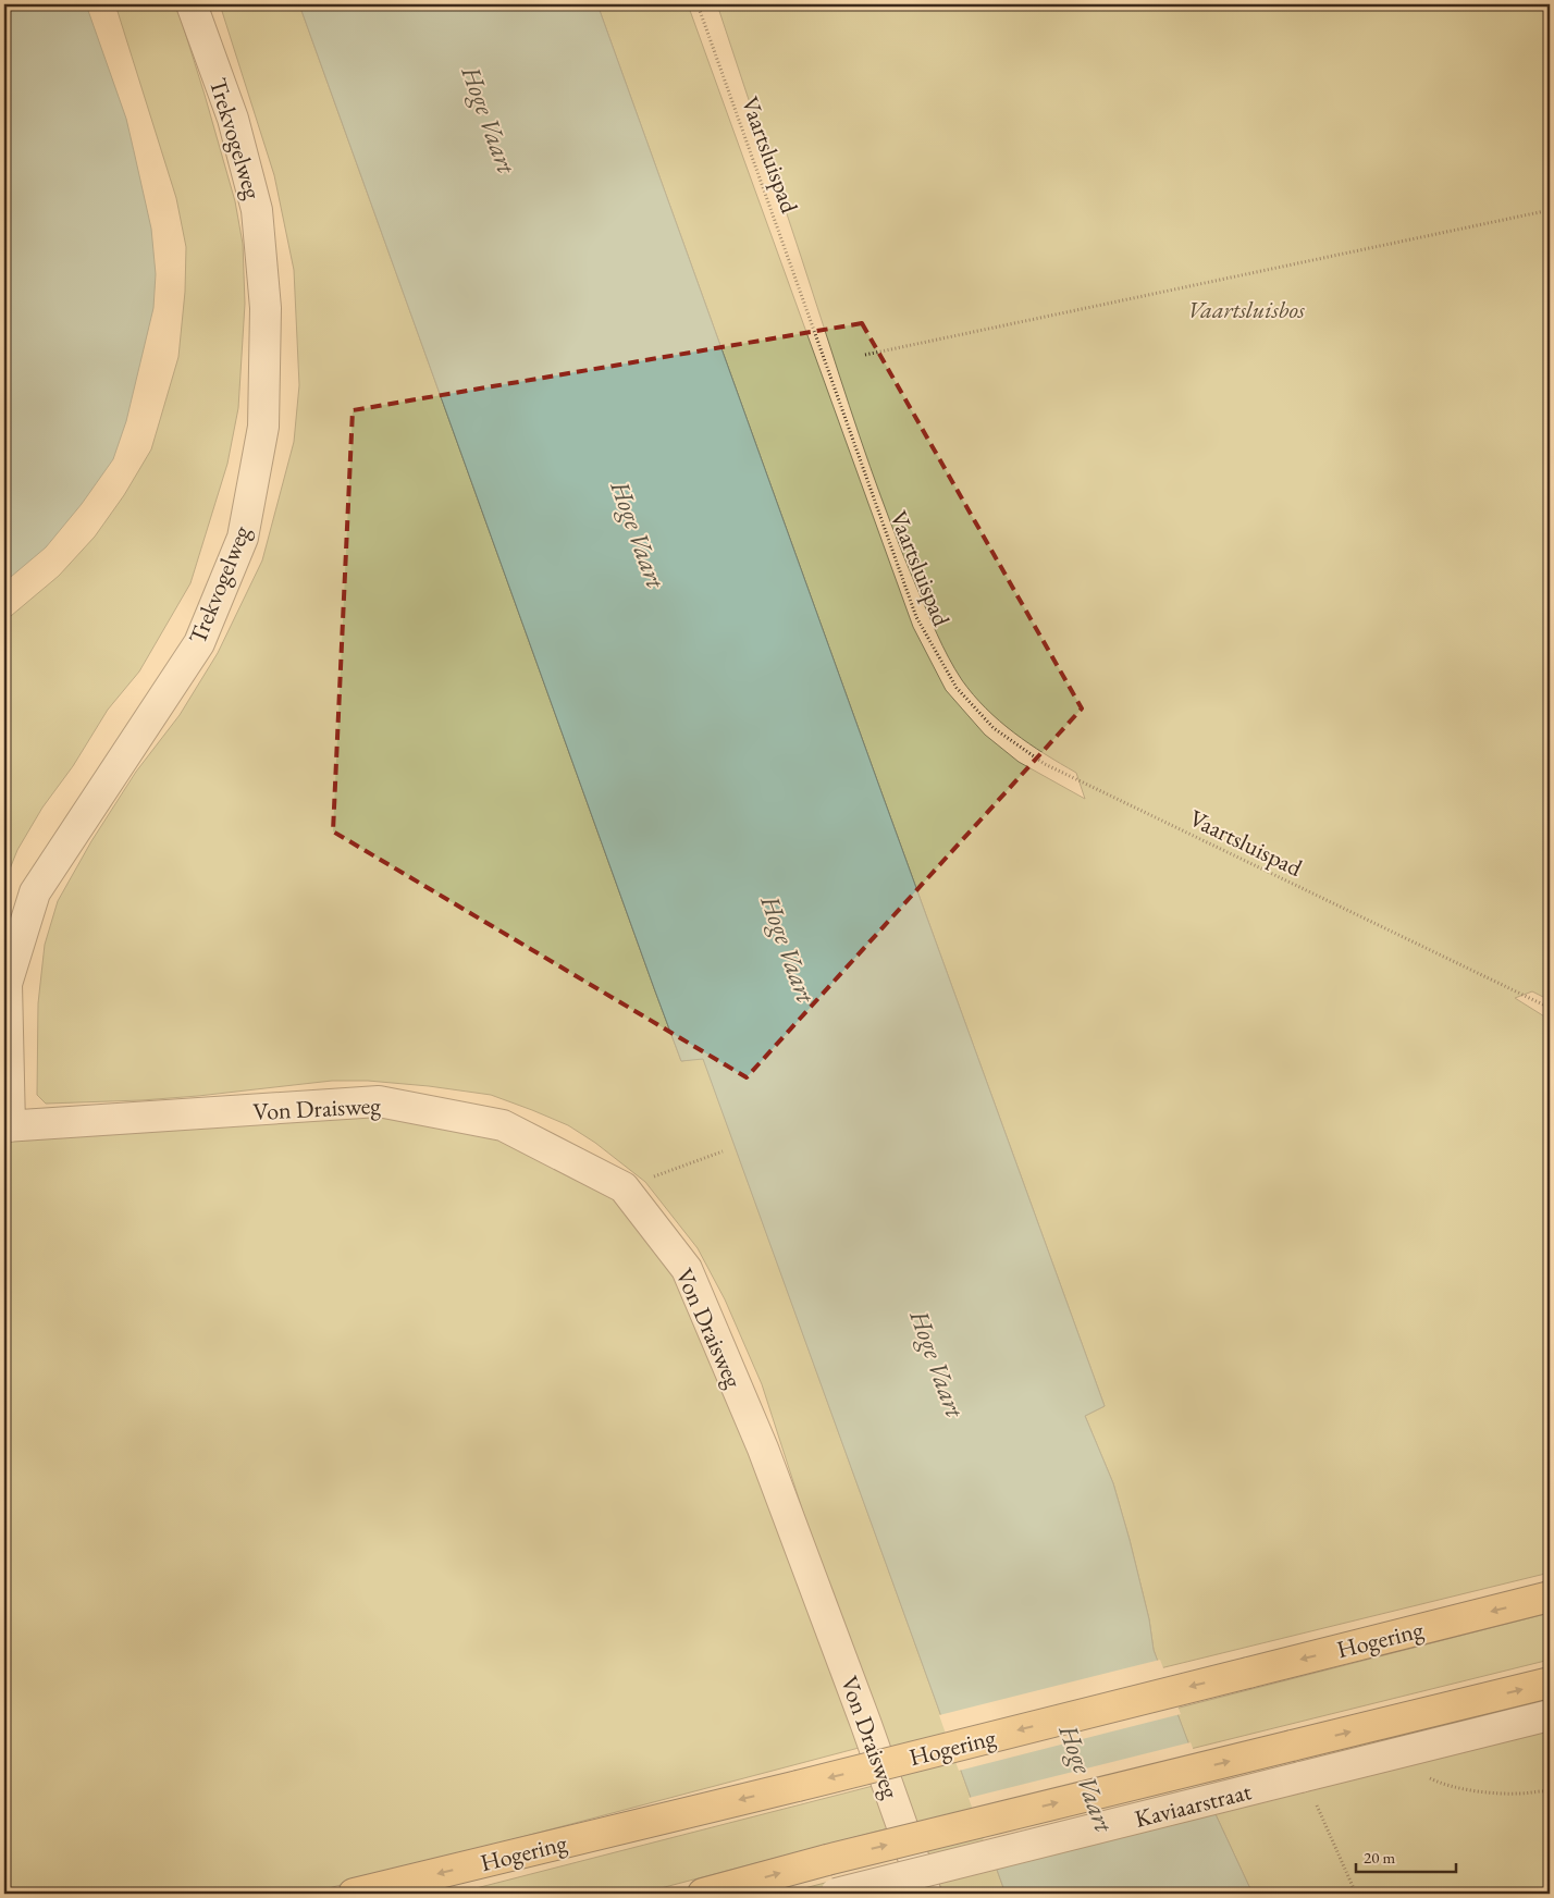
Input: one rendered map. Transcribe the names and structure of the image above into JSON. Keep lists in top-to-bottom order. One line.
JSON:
{"streets":{"highway":["Hogering"],"street":["Trekvogelweg","Von Draisweg","Kaviaarstraat"],"path":["Vaartsluispad"]},"crossings":[["Trekvogelweg","Von Draisweg"]],"water":["Hoge Vaart"],"parks":["Vaartsluisbos"],"scale_bar":"20 m"}
